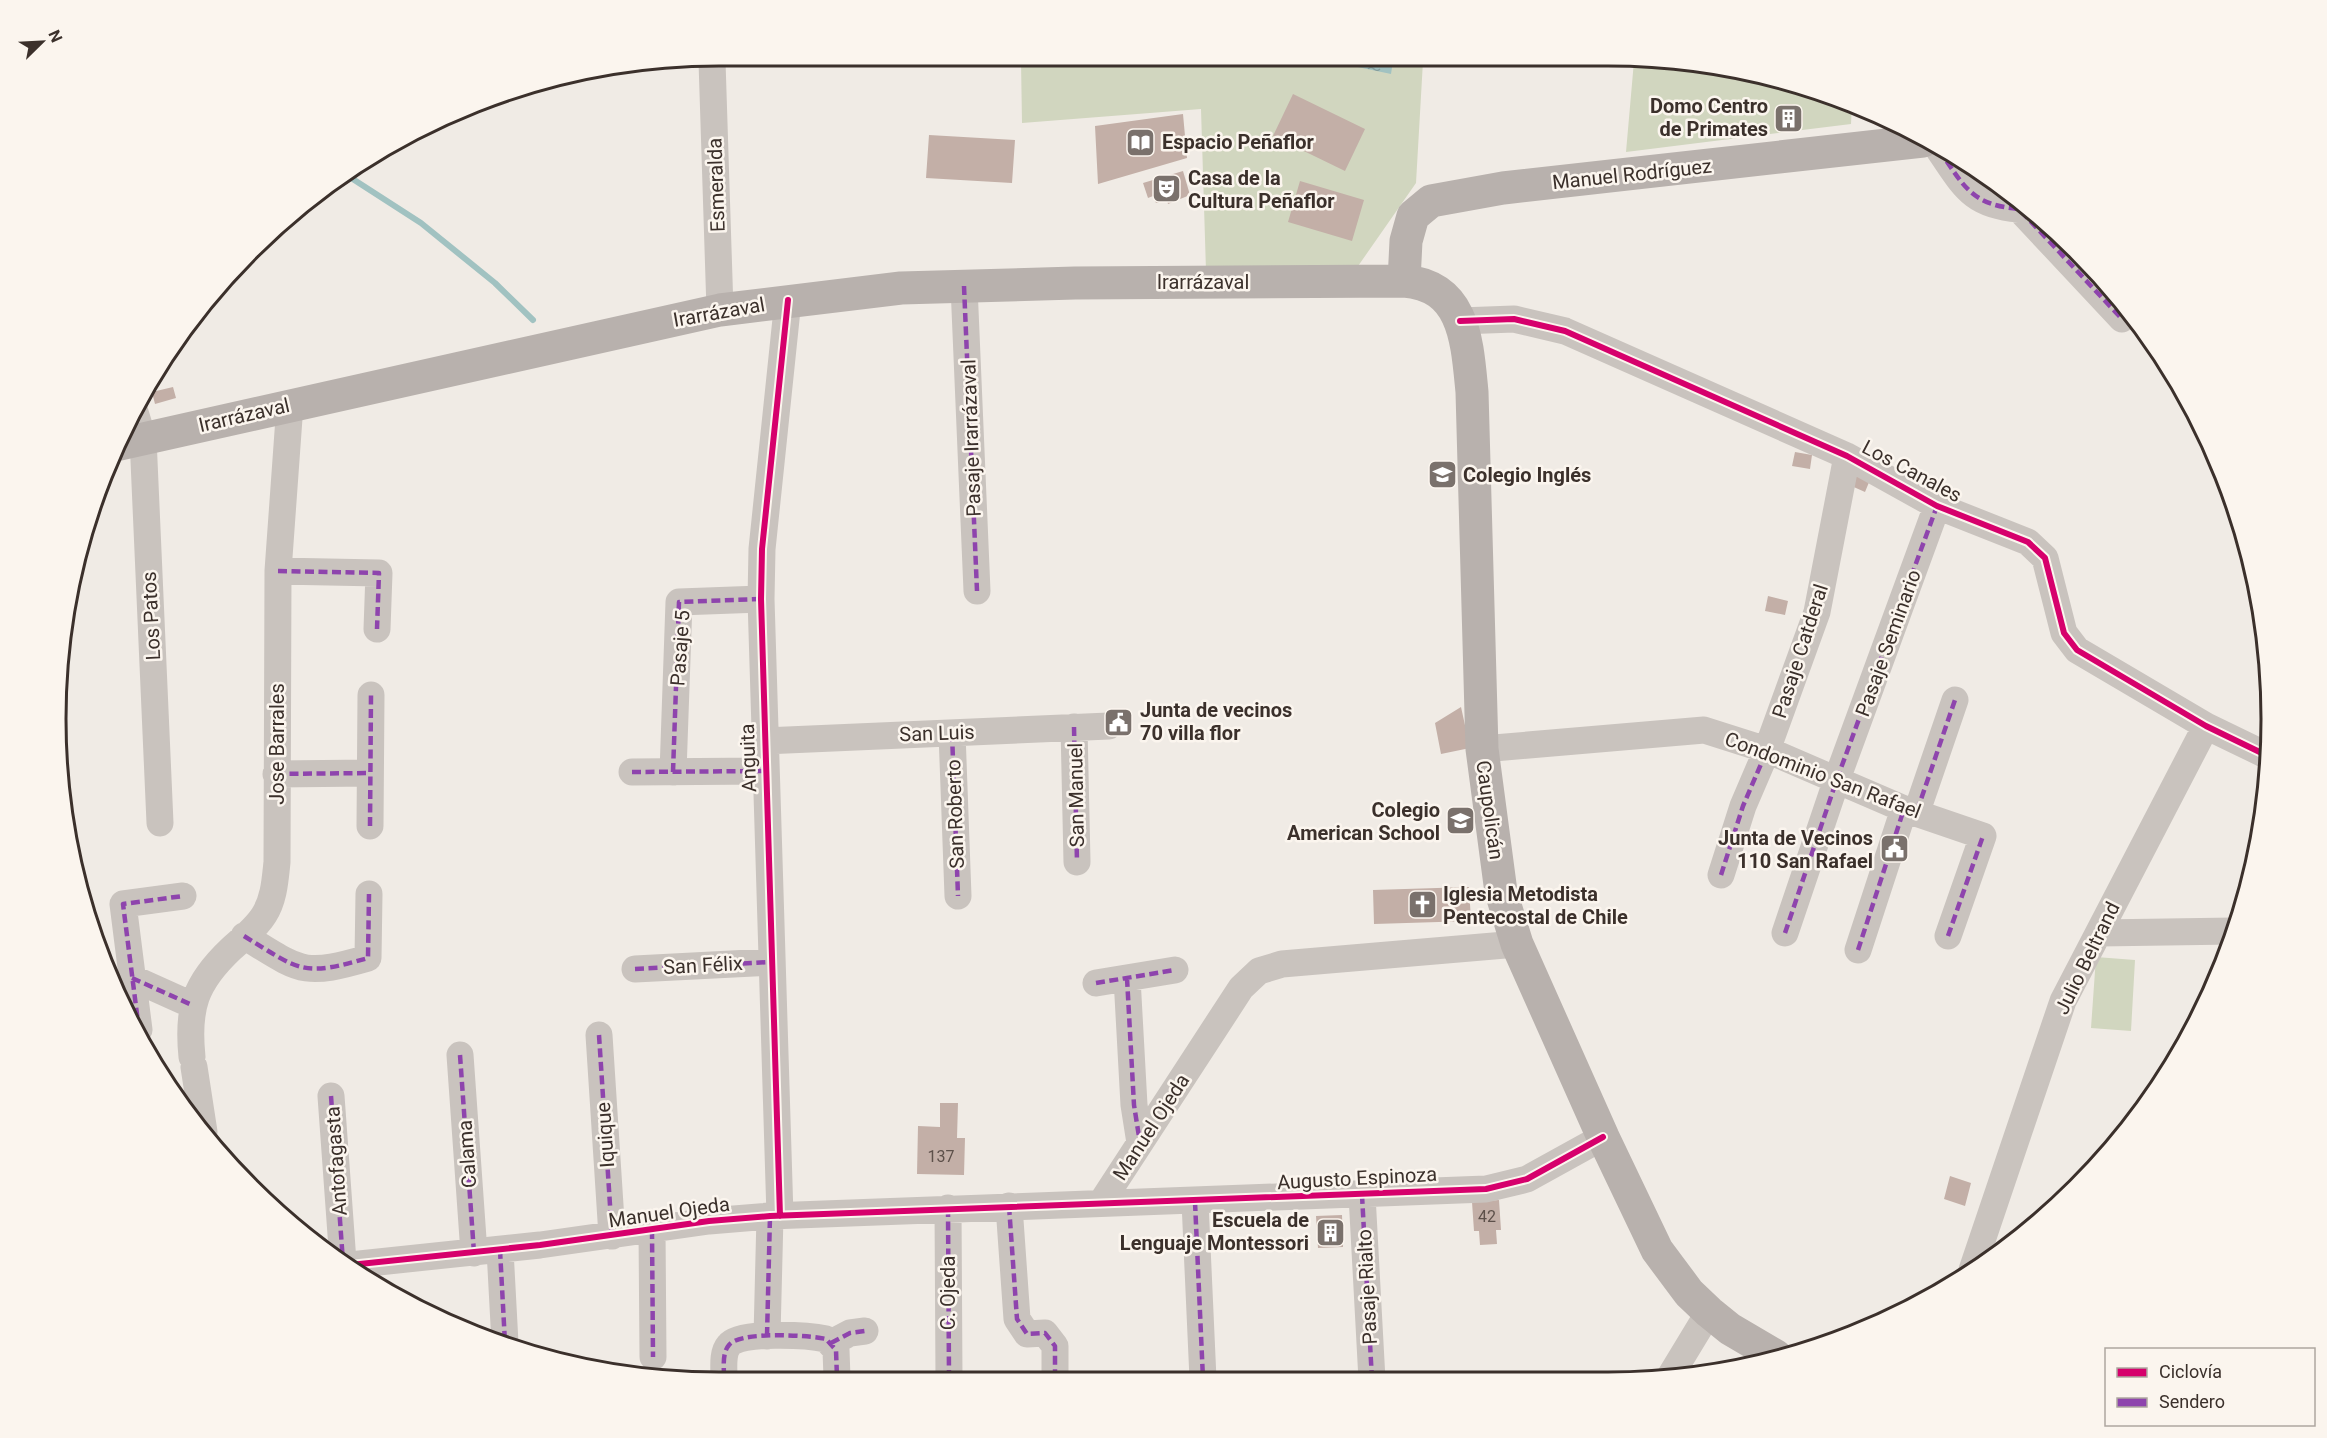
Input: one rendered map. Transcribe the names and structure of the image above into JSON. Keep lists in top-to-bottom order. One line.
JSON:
{"streets":{"main road":["Manuel Rodríguez","Irarrázaval","Caupolicán"],"street":["Esmeralda","Pasaje Irarrázaval","Los Canales","Los Patos","Pasaje Seminario","Pasaje 5","Pasaje Catderal","San Luis","Jose Barrales","Anguita","Condominio San Rafael","San Manuel","San Roberto","Julio Beltrand","San Félix","Manuel Ojeda","Iquique","Calama","Antofagasta","Augusto Espinoza","Pasaje Rialto","C. Ojeda"]},"crossings":[["Manuel Rodríguez","Irarrázaval"],["Esmeralda","Irarrázaval"],["Irarrázaval","Pasaje Irarrázaval"],["Irarrázaval","Los Canales"],["Irarrázaval","Jose Barrales"],["Irarrázaval","Anguita"],["Irarrázaval","Caupolicán"],["Los Canales","Pasaje Seminario"],["Los Canales","Pasaje Catderal"],["Los Canales","Caupolicán"],["Los Canales","Julio Beltrand"],["Pasaje Seminario","Condominio San Rafael"],["Pasaje 5","Anguita"],["Pasaje Catderal","Condominio San Rafael"],["San Luis","Anguita"],["San Luis","San Manuel"],["San Luis","San Roberto"],["Anguita","San Félix"],["Anguita","Manuel Ojeda"],["Condominio San Rafael","Caupolicán"],["Caupolicán","Manuel Ojeda"],["Caupolicán","Augusto Espinoza"],["Manuel Ojeda","Iquique"],["Manuel Ojeda","Calama"],["Manuel Ojeda","Augusto Espinoza"],["Manuel Ojeda","C. Ojeda"],["Augusto Espinoza","Pasaje Rialto"]],"places":{"building":["Domo Centro de Primates","Escuela de Lenguaje Montessori"],"library":["Espacio Peñaflor"],"theatre":["Casa de la Cultura Peñaflor"],"school or university":["Colegio Inglés","Colegio American School"],"public building":["Junta de vecinos 70 villa flor","Junta de Vecinos 110 San Rafael"],"church":["Iglesia Metodista Pentecostal de Chile"]},"house_numbers":["137","42"],"legend":["Ciclovía","Sendero"],"north":"top right"}
